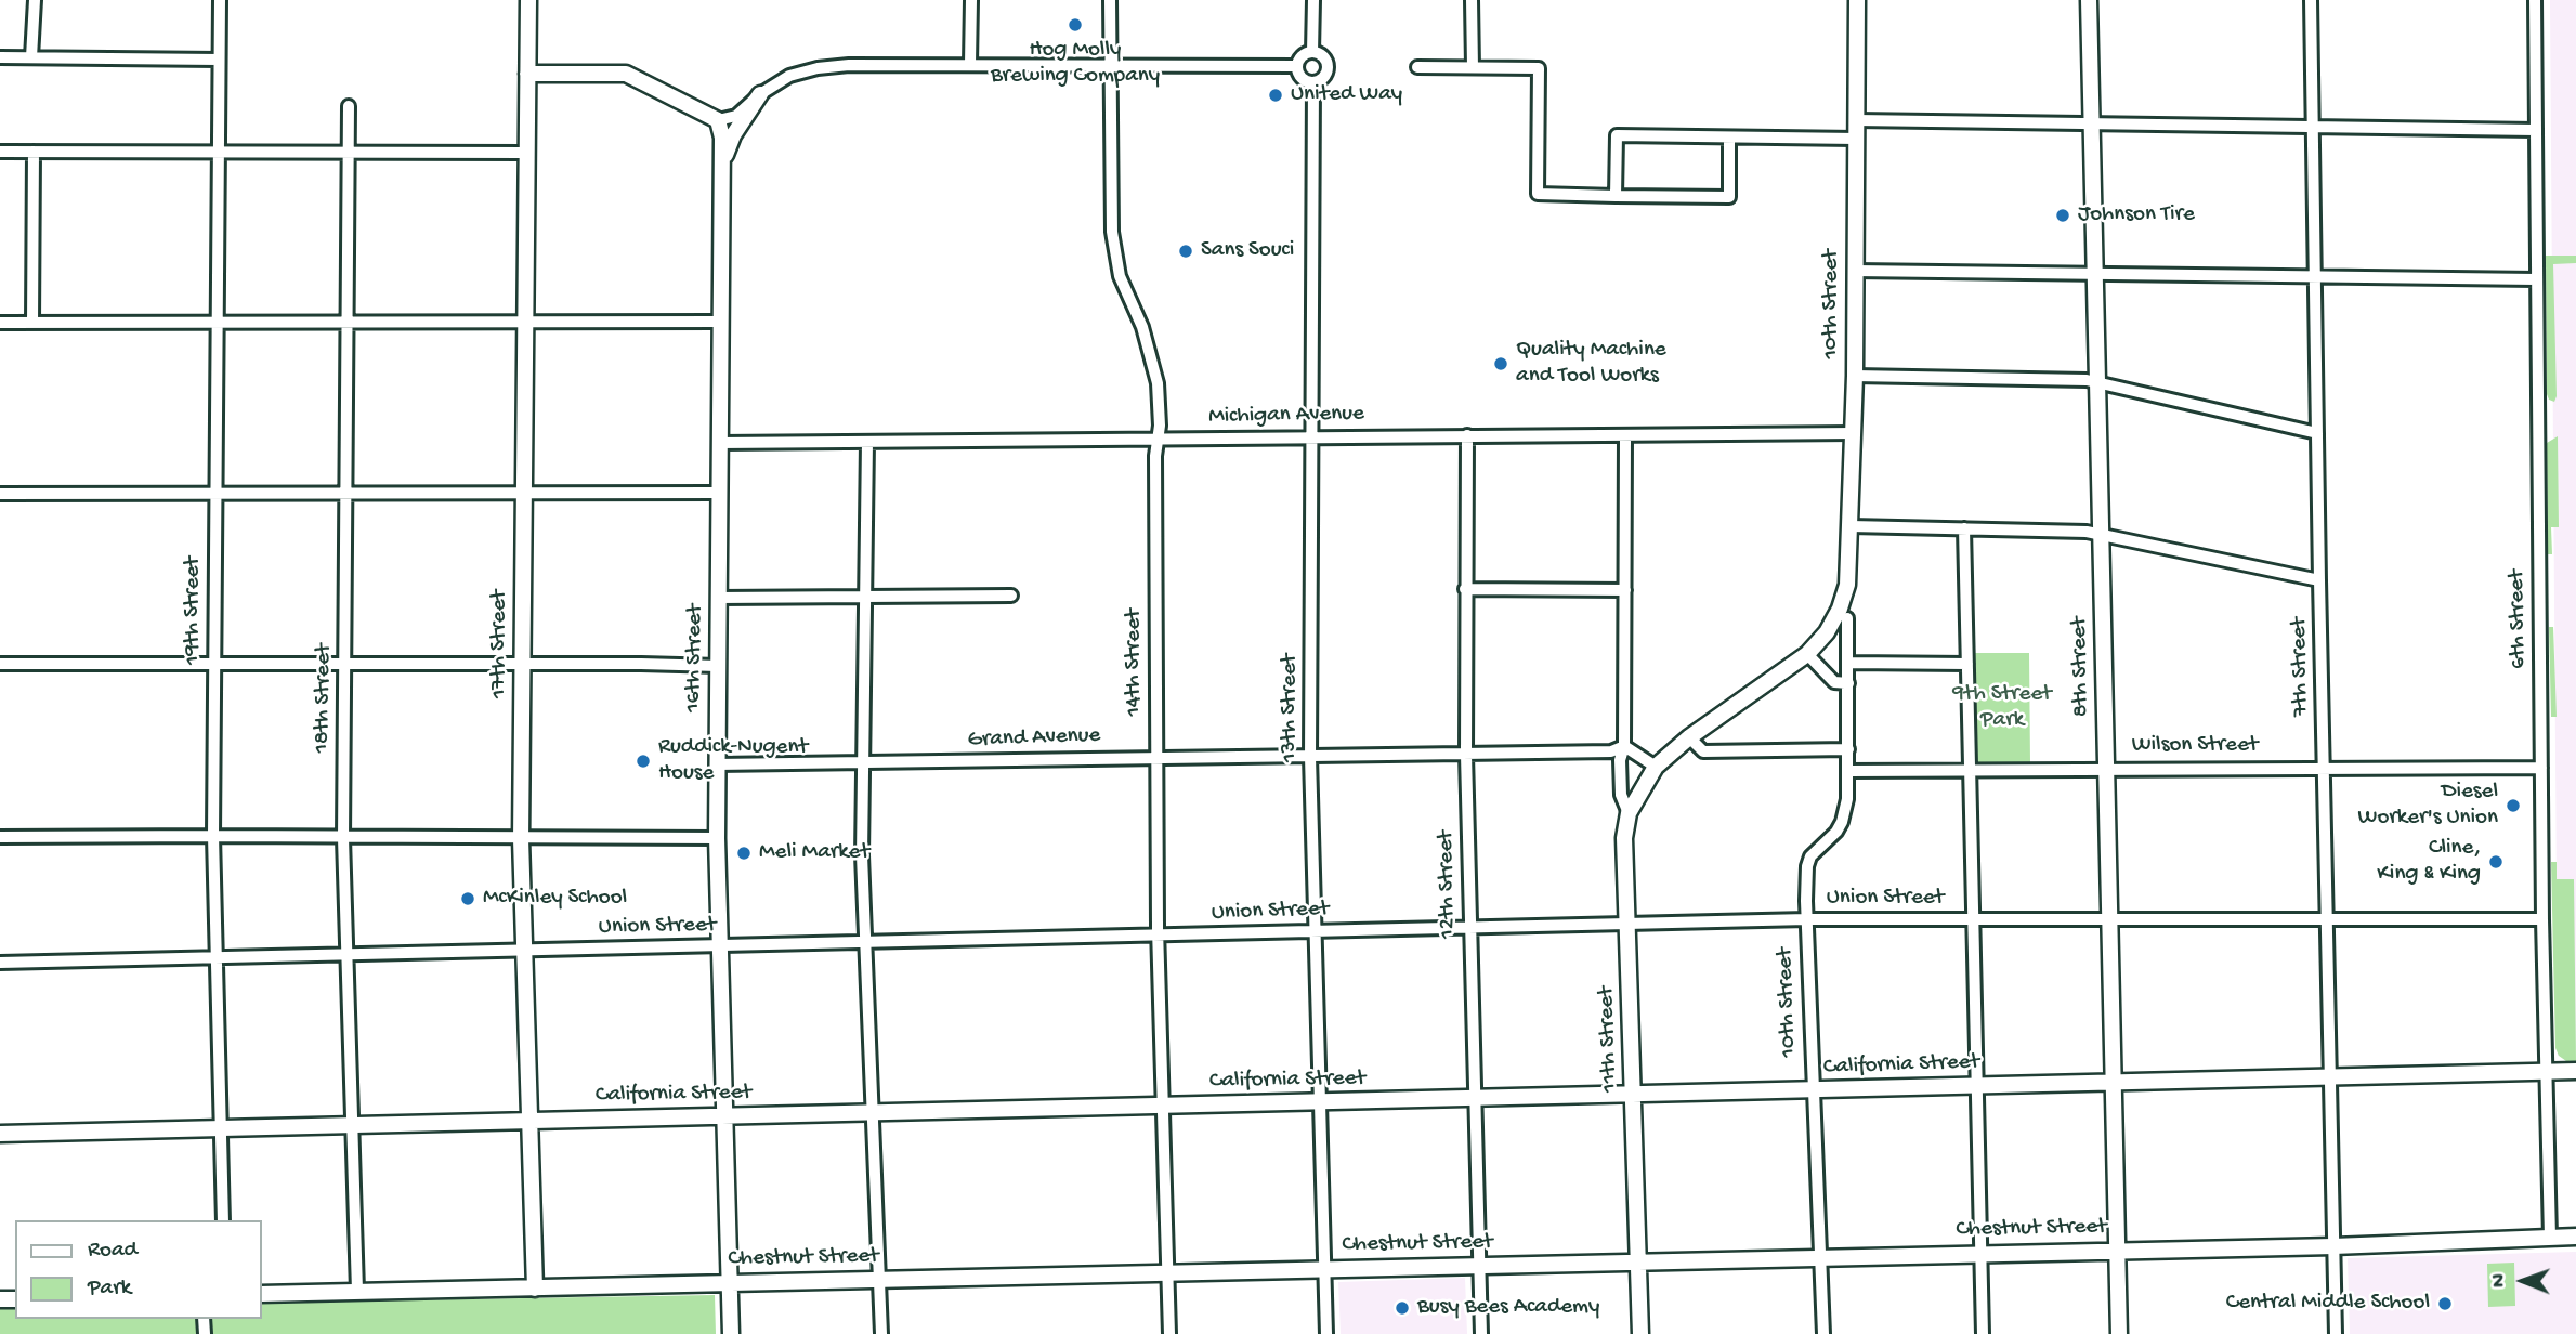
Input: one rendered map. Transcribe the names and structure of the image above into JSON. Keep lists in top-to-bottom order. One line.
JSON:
{"streets":{"street":["10th Street","Michigan Avenue","19th Street","6th Street","17th Street","16th Street","14th Street","8th Street","7th Street","18th Street","13th Street","Grand Avenue","Wilson Street","12th Street","Union Street","11th Street","California Street","Chestnut Street"]},"crossings":[["10th Street","Michigan Avenue"],["10th Street","Wilson Street"],["10th Street","Union Street"],["10th Street","California Street"],["10th Street","Chestnut Street"],["Michigan Avenue","16th Street"],["Michigan Avenue","14th Street"],["Michigan Avenue","13th Street"],["Michigan Avenue","12th Street"],["Michigan Avenue","11th Street"],["19th Street","Union Street"],["19th Street","California Street"],["6th Street","Wilson Street"],["6th Street","Union Street"],["6th Street","California Street"],["6th Street","Chestnut Street"],["17th Street","Union Street"],["17th Street","California Street"],["17th Street","Chestnut Street"],["16th Street","Grand Avenue"],["16th Street","Union Street"],["16th Street","California Street"],["16th Street","Chestnut Street"],["14th Street","Grand Avenue"],["14th Street","Union Street"],["14th Street","California Street"],["14th Street","Chestnut Street"],["8th Street","Wilson Street"],["8th Street","Union Street"],["8th Street","California Street"],["8th Street","Chestnut Street"],["7th Street","Wilson Street"],["7th Street","Union Street"],["7th Street","California Street"],["7th Street","Chestnut Street"],["18th Street","Union Street"],["18th Street","California Street"],["18th Street","Chestnut Street"],["13th Street","Grand Avenue"],["13th Street","Union Street"],["13th Street","California Street"],["13th Street","Chestnut Street"],["Grand Avenue","12th Street"],["Grand Avenue","11th Street"],["12th Street","Union Street"],["12th Street","California Street"],["12th Street","Chestnut Street"],["Union Street","11th Street"],["11th Street","California Street"],["11th Street","Chestnut Street"]],"parks":["9th Street Park"],"places":["Hog Molly Brewing Company","United Way","Johnson Tire","Sans Souci","Quality Machine and Tool Works","Ruddick-Nugent House","Diesel Worker's Union","Meli Market","Cline, King & King","McKinley School","Central Middle School","Busy Bees Academy"],"legend":["Road","Park"],"north":"left"}
